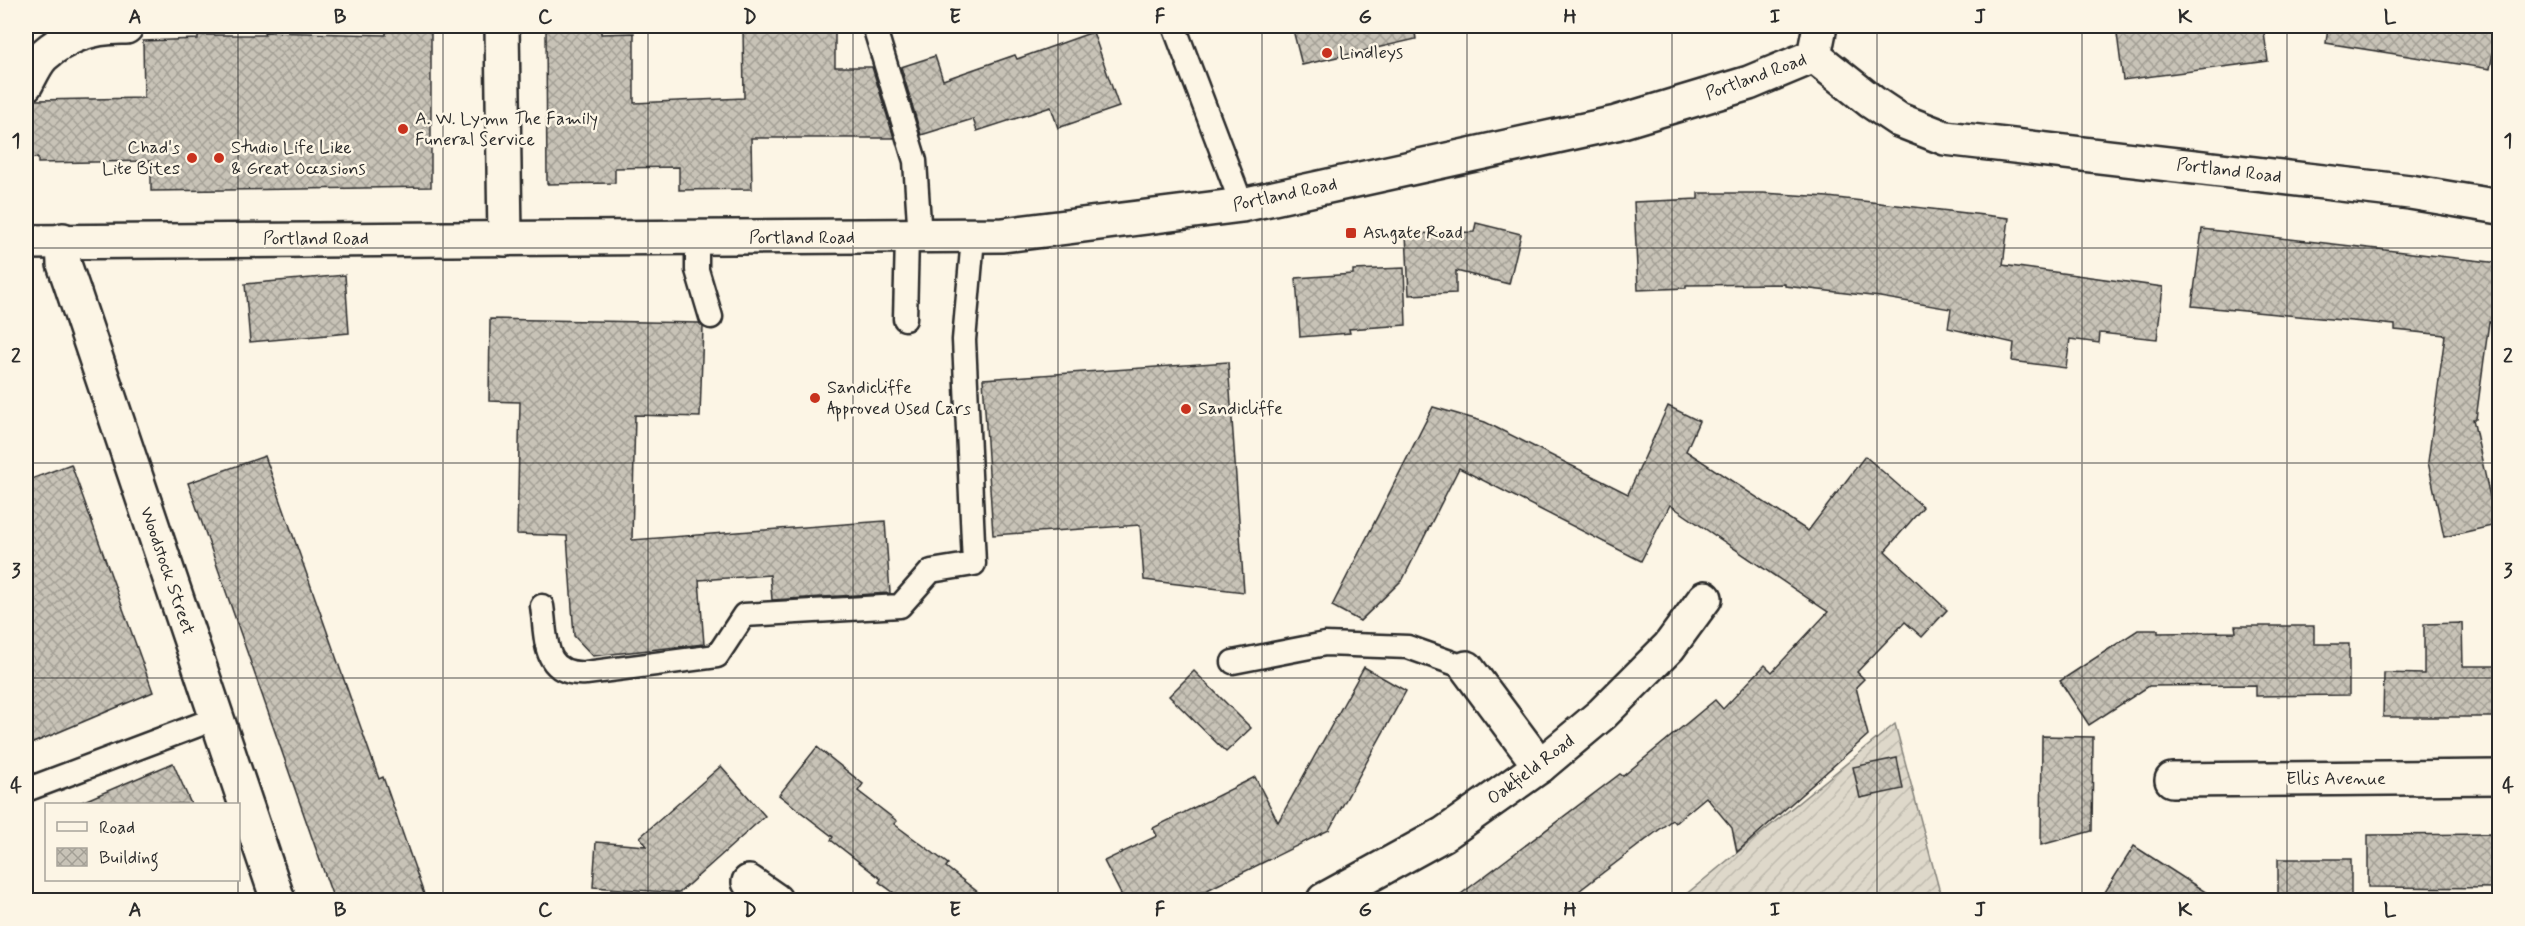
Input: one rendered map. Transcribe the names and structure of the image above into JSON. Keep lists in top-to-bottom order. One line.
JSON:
{"streets":{"street":["Portland Road","Woodstock Street","Oakfield Road","Ellis Avenue"]},"crossings":[["Portland Road","Woodstock Street"]],"places":{"other":["Lindleys","A. W. Lymn The Family Funeral Service","Chad's Lite Bites","Studio Life Like & Great Occasions","Sandicliffe Approved Used Cars","Sandicliffe"],"transit":["Ashgate Road"]},"legend":["Road","Building"],"grid":{"columns":["A","B","C","D","E","F","G","H","I","J","K","L"],"rows":["1","2","3","4"]}}
